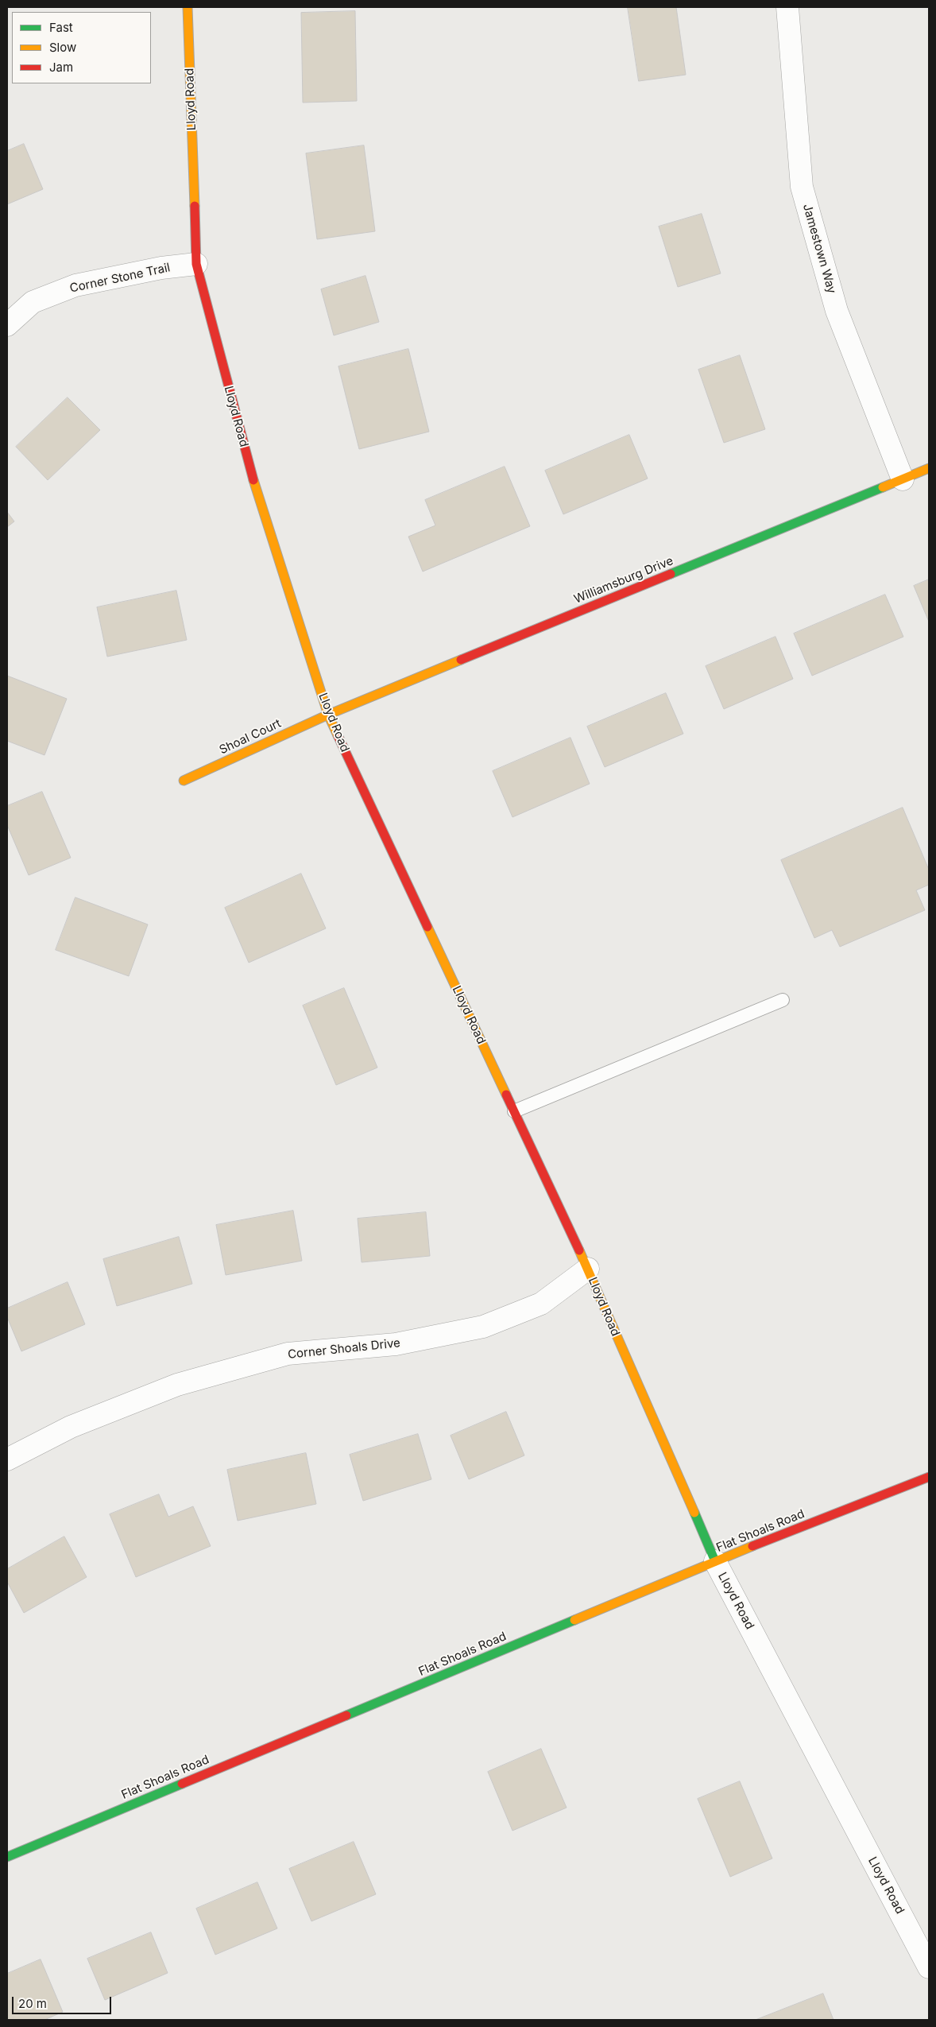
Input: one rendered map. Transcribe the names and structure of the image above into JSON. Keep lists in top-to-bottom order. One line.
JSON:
{"streets":{"street":["Lloyd Road","Jamestown Way","Corner Stone Trail","Williamsburg Drive","Shoal Court","Corner Shoals Drive","Flat Shoals Road"]},"crossings":[["Lloyd Road","Corner Stone Trail"],["Lloyd Road","Williamsburg Drive"],["Lloyd Road","Shoal Court"],["Lloyd Road","Corner Shoals Drive"],["Lloyd Road","Flat Shoals Road"],["Jamestown Way","Williamsburg Drive"],["Williamsburg Drive","Shoal Court"]],"legend":["Fast","Slow","Jam"],"scale_bar":"20 m"}
